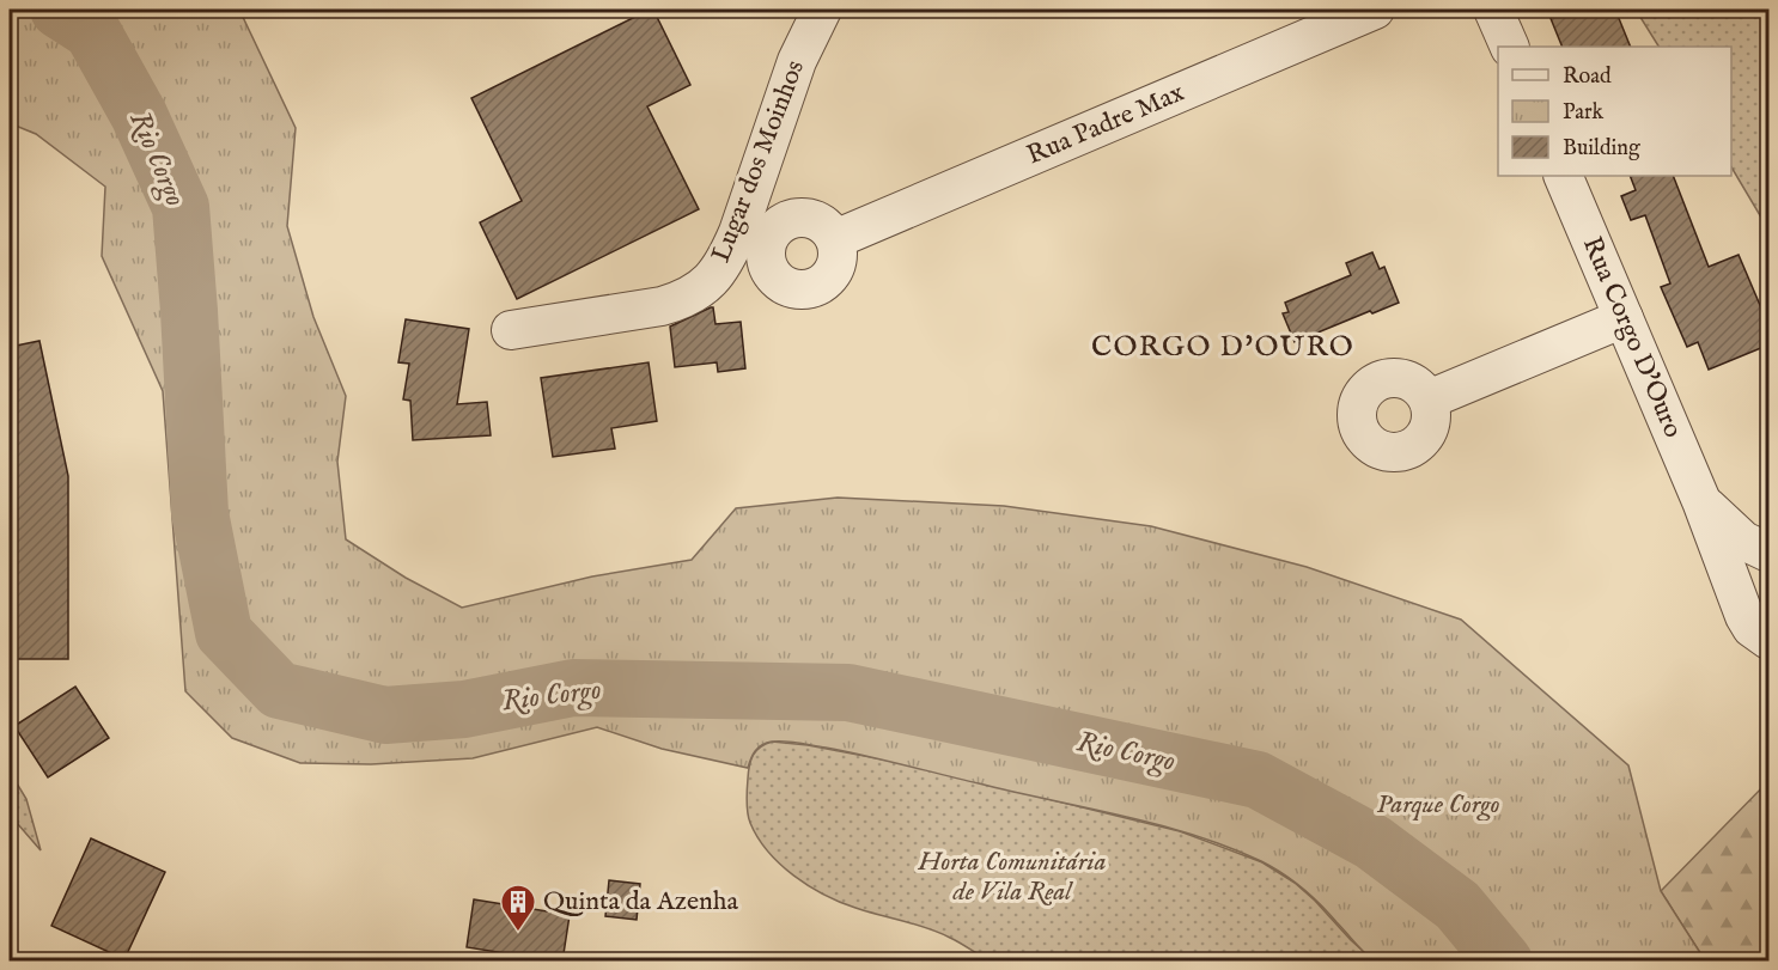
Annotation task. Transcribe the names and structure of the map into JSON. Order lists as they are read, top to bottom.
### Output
{
  "streets": {
    "street": ["Rua Padre Max", "Lugar dos Moinhos", "Rua Corgo D'Ouro"]
  },
  "districts": ["CORGO D'OURO"],
  "water": ["Rio Corgo"],
  "parks": ["Parque Corgo", "Horta Comunitária de Vila Real"],
  "places": {
    "building": ["Quinta da Azenha"]
  },
  "legend": ["Road", "Park", "Building"]
}
